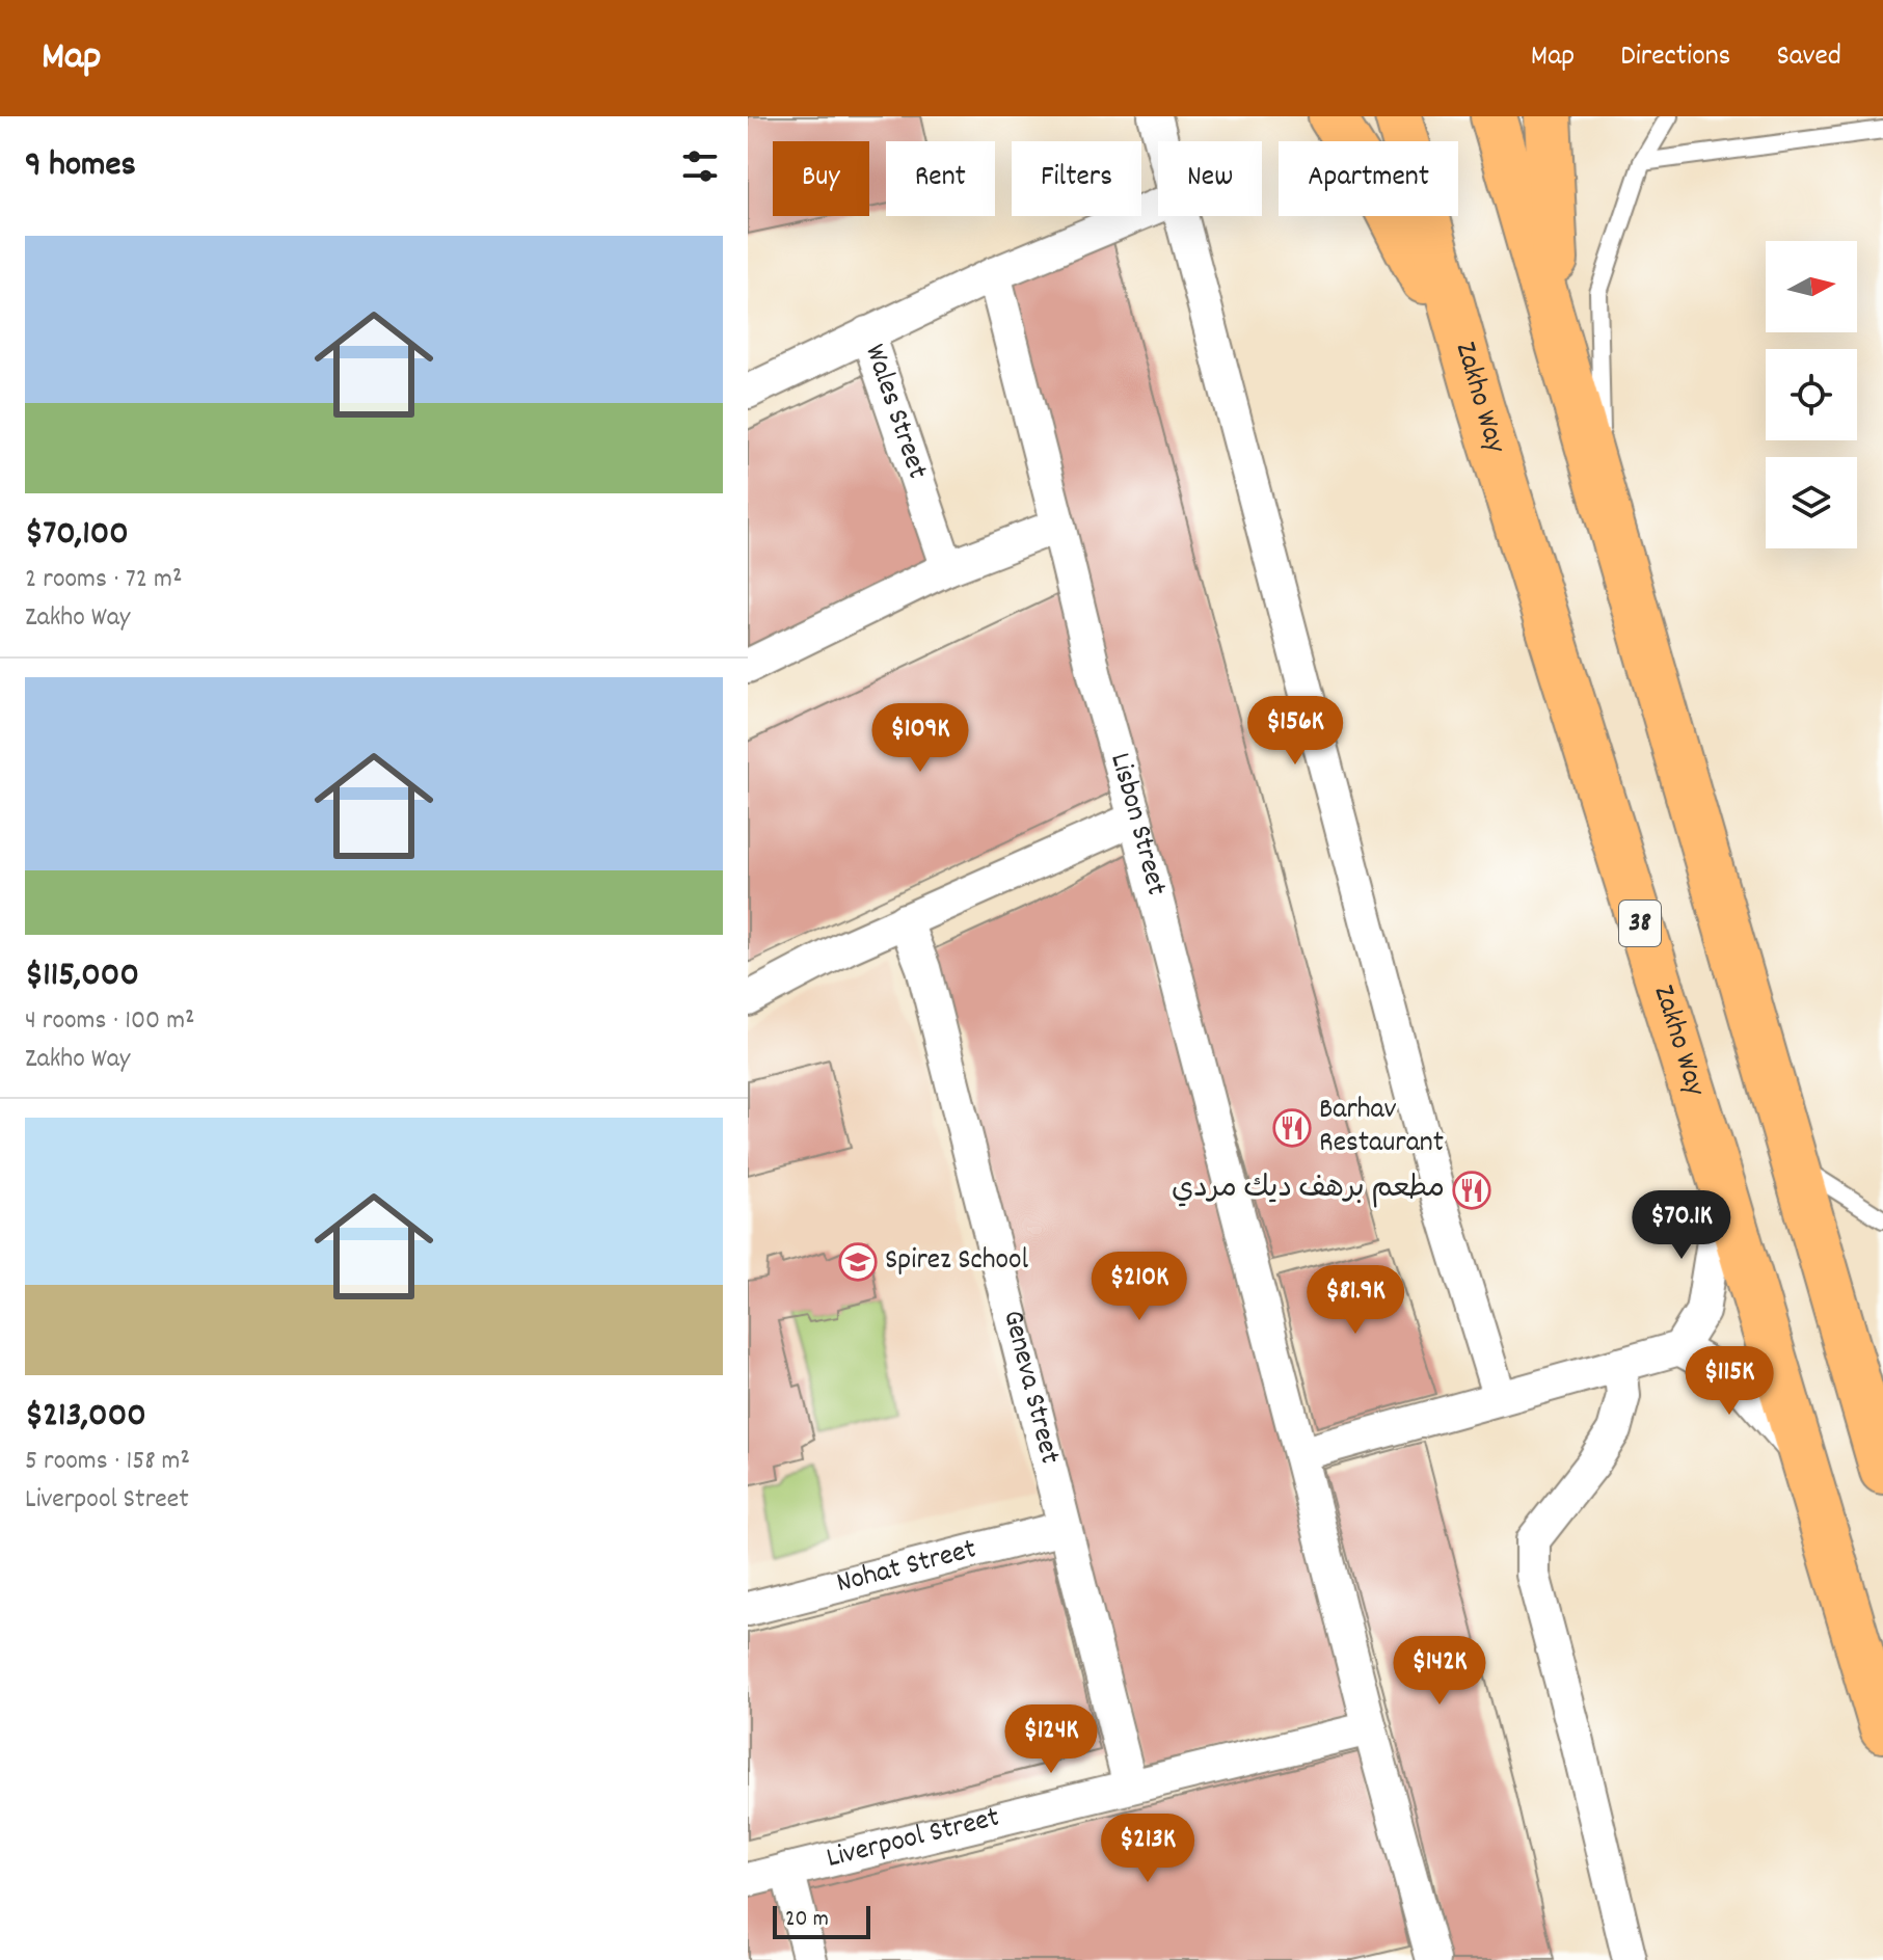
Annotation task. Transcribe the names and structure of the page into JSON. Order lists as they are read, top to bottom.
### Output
{
  "streets": {
    "highway": ["Zakho Way", "38"],
    "street": [
      "Wales Street",
      "Lisbon Street",
      "Geneva Street",
      "Nohat Street",
      "Liverpool Street"
    ]
  },
  "crossings": [
    ["Lisbon Street", "Liverpool Street"],
    ["Geneva Street", "Nohat Street"],
    ["Geneva Street", "Liverpool Street"]
  ],
  "places": {
    "restaurant": ["Barhav Restaurant", "مطعم برهف ديك مردي"],
    "school or university": ["Spirez School"]
  },
  "scale_bar": "20 m",
  "north": "right",
  "page": {
    "header": "Map",
    "nav": ["Map", "Directions", "Saved"],
    "heading": "9 homes",
    "chip": [
      "Buy",
      "Rent",
      "Filters",
      "New",
      "Apartment"
    ],
    "list": [
      {
        "name": "$70,100",
        "note": "2 rooms · 72 m² · Zakho Way"
      },
      {
        "name": "$115,000",
        "note": "4 rooms · 100 m² · Zakho Way"
      },
      {
        "name": "$213,000",
        "note": "5 rooms · 158 m² · Liverpool Street"
      }
    ],
    "price": [
      "$156K",
      "$109K",
      "$70.1K",
      "$210K",
      "$81.9K",
      "$115K",
      "$142K",
      "$124K",
      "$213K"
    ],
    "scale": "20 m"
  }
}
